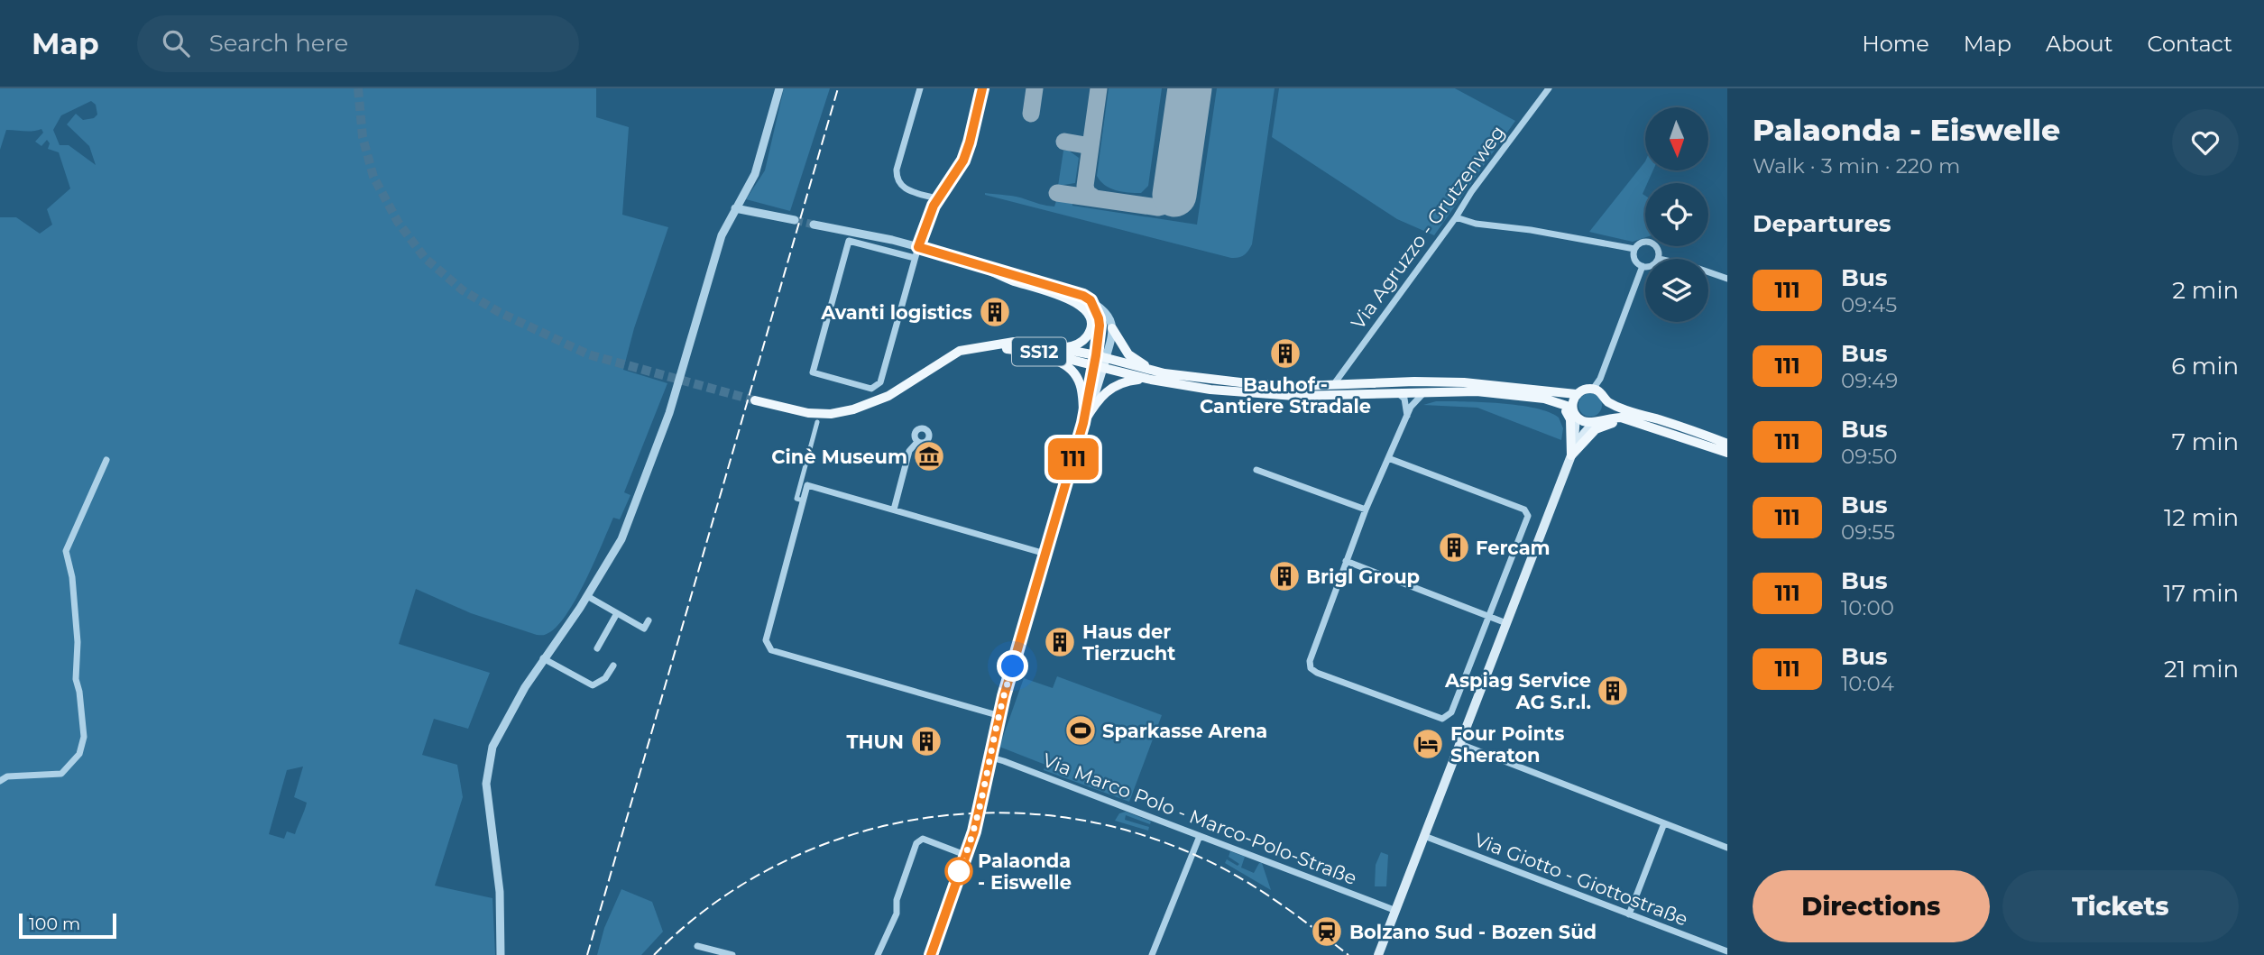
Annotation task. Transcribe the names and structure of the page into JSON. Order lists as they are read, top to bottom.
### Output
{
  "streets": {
    "main road": ["SS12"],
    "street": ["Via Agruzzo - Grutzenweg", "Via Marco Polo - Marco-Polo-Straße", "Via Giotto - Giottostraße"]
  },
  "places": {
    "building": [
      "Avanti logistics",
      "Bauhof - Cantiere Stradale",
      "Fercam",
      "Brigl Group",
      "Haus der Tierzucht",
      "Aspiag Service AG S.r.l.",
      "THUN"
    ],
    "museum": ["Cinè Museum"],
    "sports": ["Sparkasse Arena"],
    "hotel": ["Four Points Sheraton"],
    "other": ["Palaonda - Eiswelle"],
    "station": ["Bolzano Sud - Bozen Süd"]
  },
  "lines": ["bus line 111"],
  "scale_bar": "100 m",
  "north": "bottom",
  "page": {
    "header": "Map",
    "search": "Search here",
    "nav": [
      "Home",
      "Map",
      "About",
      "Contact"
    ],
    "on_map": "111",
    "heading": [
      ["Palaonda - Eiswelle", "Walk · 3 min · 220 m"],
      "Departures"
    ],
    "list": [
      {
        "mark": "111",
        "name": "Bus",
        "note": "09:45",
        "value": "2 min"
      },
      {
        "mark": "111",
        "name": "Bus",
        "note": "09:49",
        "value": "6 min"
      },
      {
        "mark": "111",
        "name": "Bus",
        "note": "09:50",
        "value": "7 min"
      },
      {
        "mark": "111",
        "name": "Bus",
        "note": "09:55",
        "value": "12 min"
      },
      {
        "mark": "111",
        "name": "Bus",
        "note": "10:00",
        "value": "17 min"
      },
      {
        "mark": "111",
        "name": "Bus",
        "note": "10:04",
        "value": "21 min"
      }
    ],
    "buttons": ["Directions", "Tickets"],
    "scale": "100 m"
  }
}
